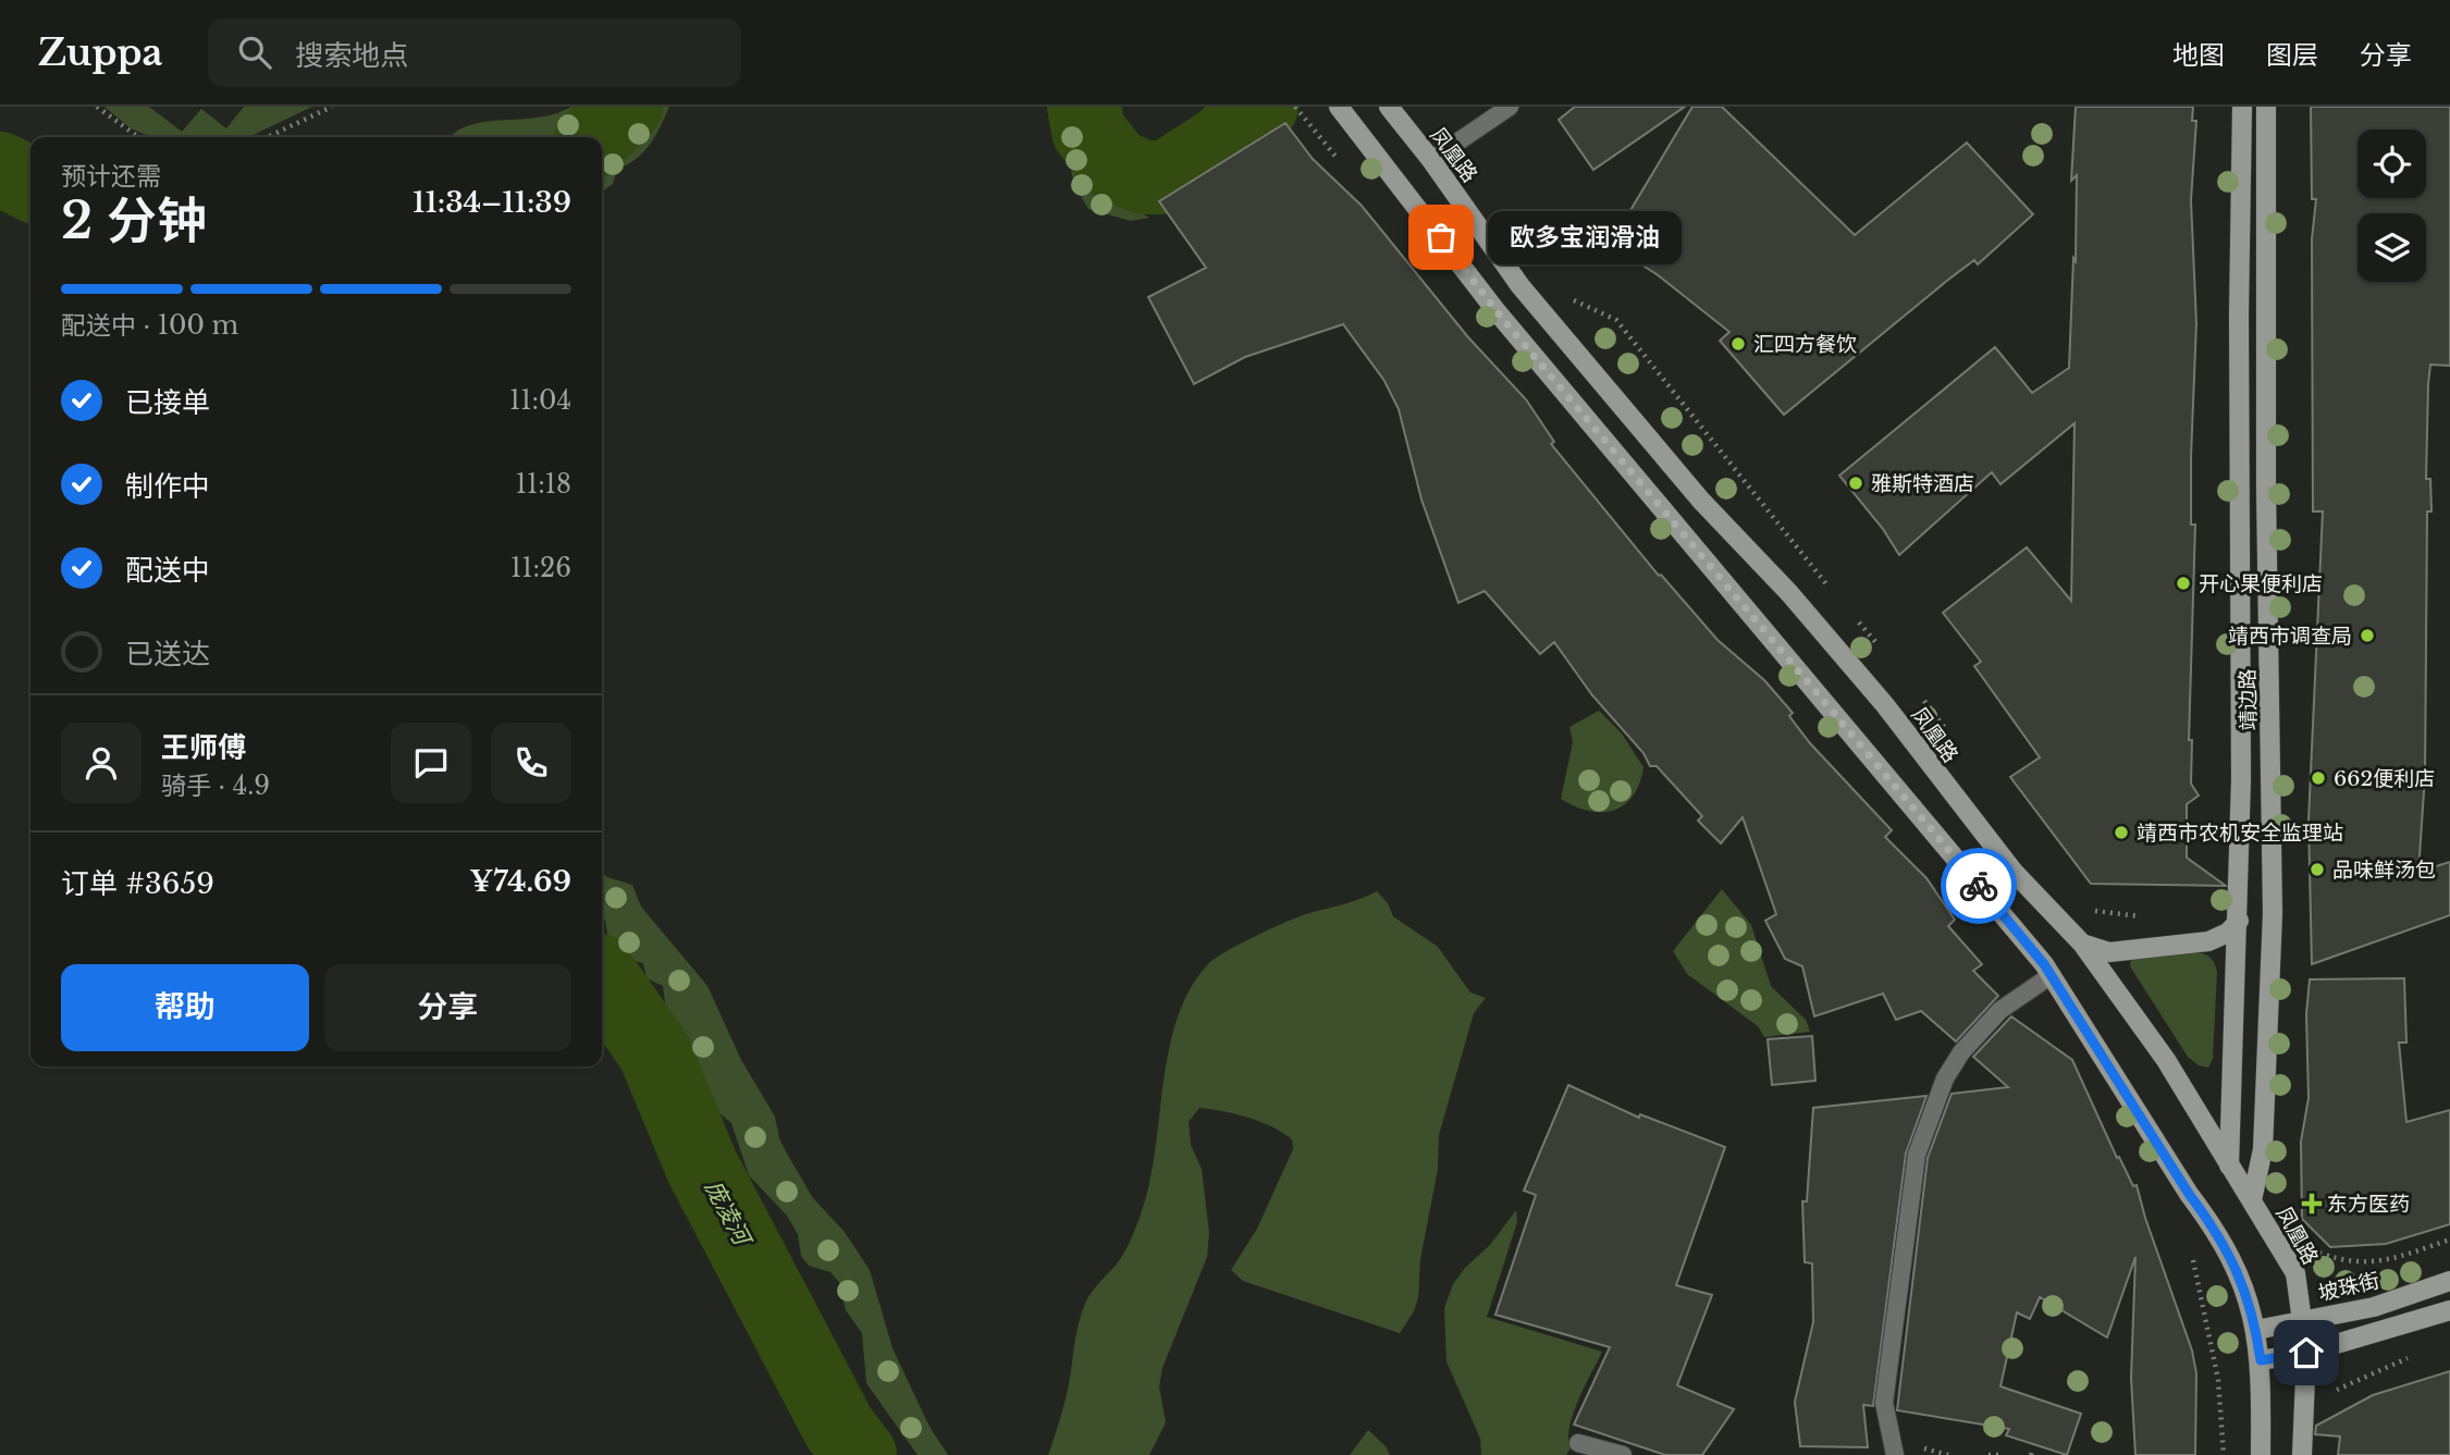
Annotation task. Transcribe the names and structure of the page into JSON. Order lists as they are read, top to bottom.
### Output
{
  "streets": {
    "main road": ["凤凰路", "靖边路", "坡珠街"]
  },
  "crossings": [
    ["凤凰路", "靖边路"],
    ["凤凰路", "坡珠街"]
  ],
  "water": ["庞凌河"],
  "places": {
    "other": [
      "欧多宝润滑油",
      "汇四方餐饮",
      "雅斯特酒店",
      "开心果便利店",
      "靖西市调查局",
      "662便利店",
      "靖西市农机安全监理站",
      "品味鲜汤包"
    ],
    "health": ["东方医药"]
  },
  "page": {
    "header": "Zuppa",
    "search": "搜索地点",
    "nav": ["地图", "图层", "分享"],
    "heading": ["2 分钟", "预计还需", "11:34–11:39"],
    "panel": [
      "王师傅",
      "骑手 · 4.9",
      "订单 #3659",
      "¥74.69"
    ],
    "bubble": "欧多宝润滑油",
    "bar": "配送中 · 100 m",
    "list": [
      ["已接单", "11:04"],
      ["制作中", "11:18"],
      ["配送中", "11:26"],
      "已送达"
    ],
    "buttons": ["帮助", "分享"]
  }
}
